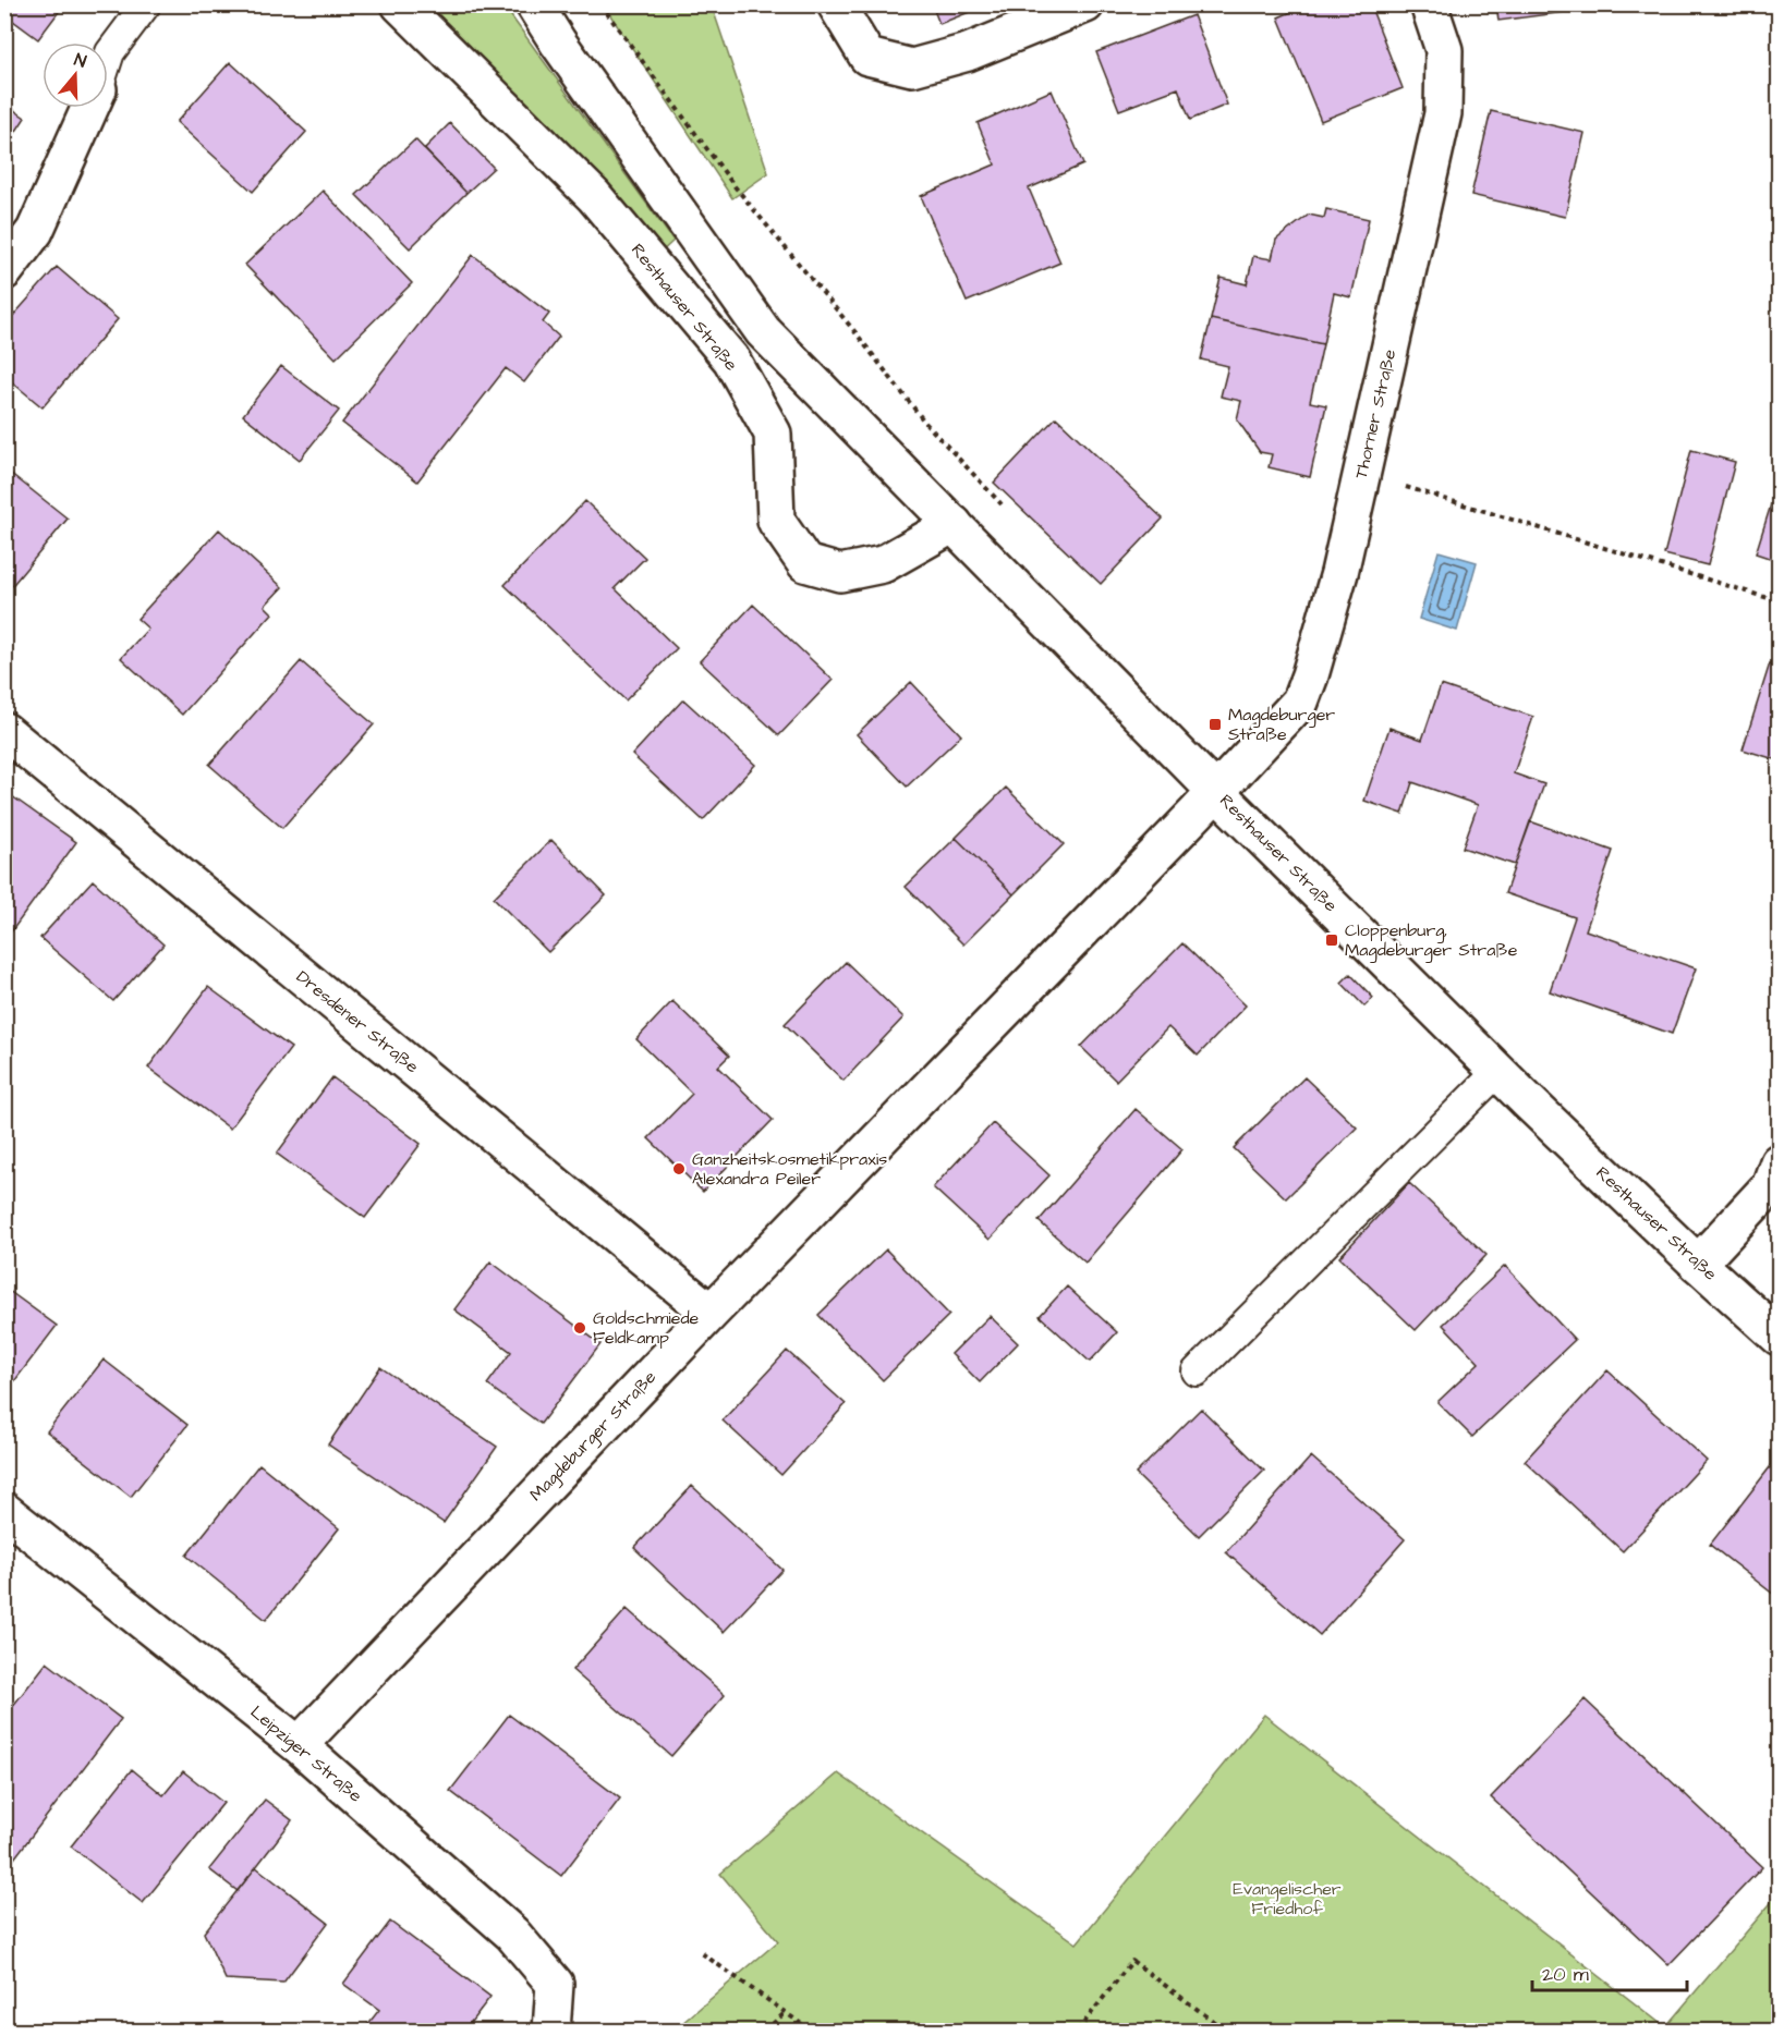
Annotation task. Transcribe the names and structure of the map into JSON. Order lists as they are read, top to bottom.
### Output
{
  "streets": {
    "street": [
      "Resthauser Straße",
      "Thorner Straße",
      "Dresdener Straße",
      "Magdeburger Straße",
      "Leipziger Straße"
    ]
  },
  "crossings": [
    ["Resthauser Straße", "Thorner Straße"],
    ["Resthauser Straße", "Magdeburger Straße"],
    ["Thorner Straße", "Magdeburger Straße"],
    ["Dresdener Straße", "Magdeburger Straße"],
    ["Magdeburger Straße", "Leipziger Straße"]
  ],
  "parks": ["Evangelischer Friedhof"],
  "places": {
    "transit": ["Magdeburger Straße", "Cloppenburg, Magdeburger Straße"],
    "other": ["Ganzheitskosmetikpraxis Alexandra Peiler", "Goldschmiede Feldkamp"]
  },
  "scale_bar": "20 m",
  "north": "top"
}
